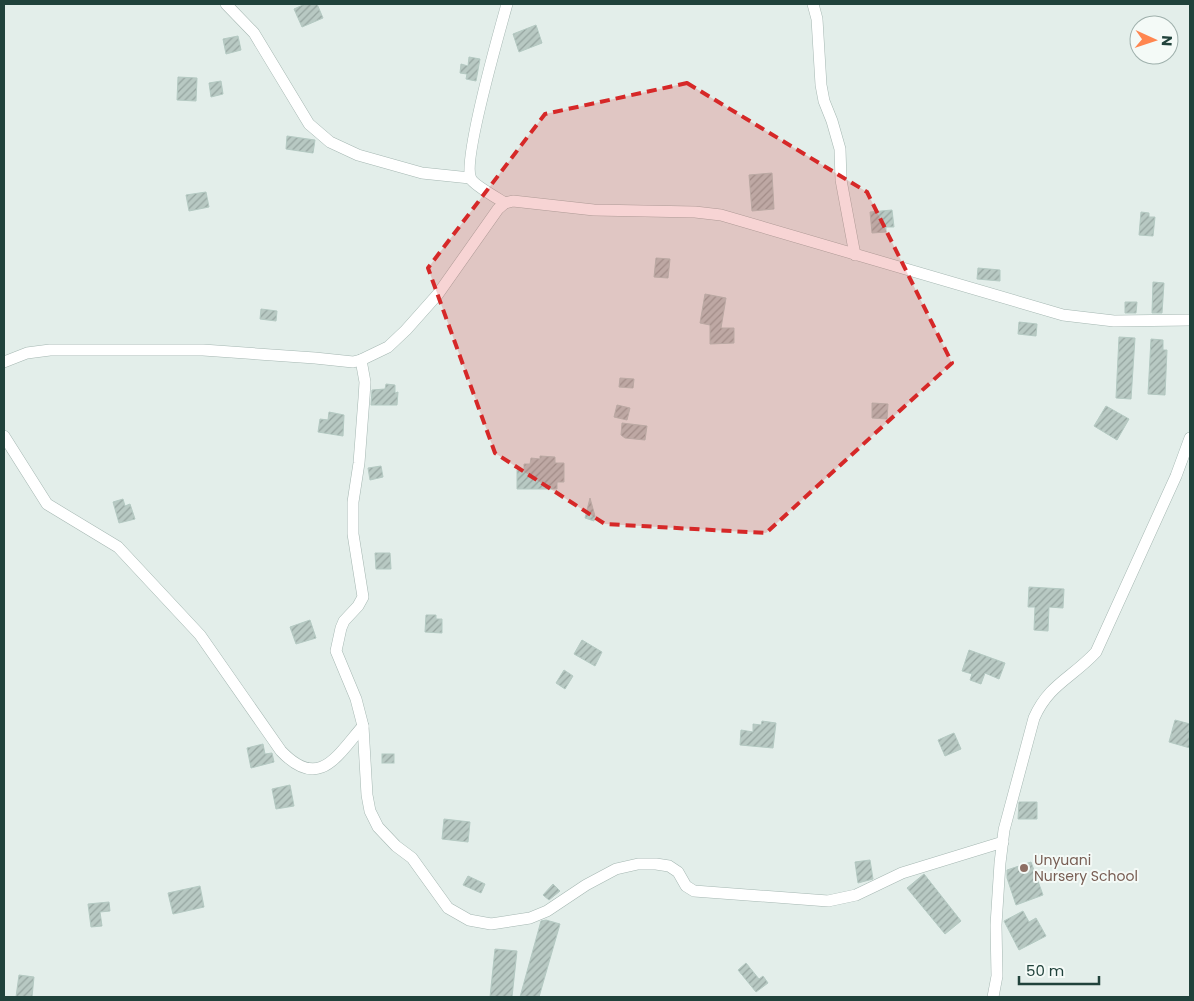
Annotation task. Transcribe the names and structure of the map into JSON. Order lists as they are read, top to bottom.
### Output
{
  "places": ["Unyuani Nursery School"],
  "scale_bar": "50 m",
  "north": "right"
}
